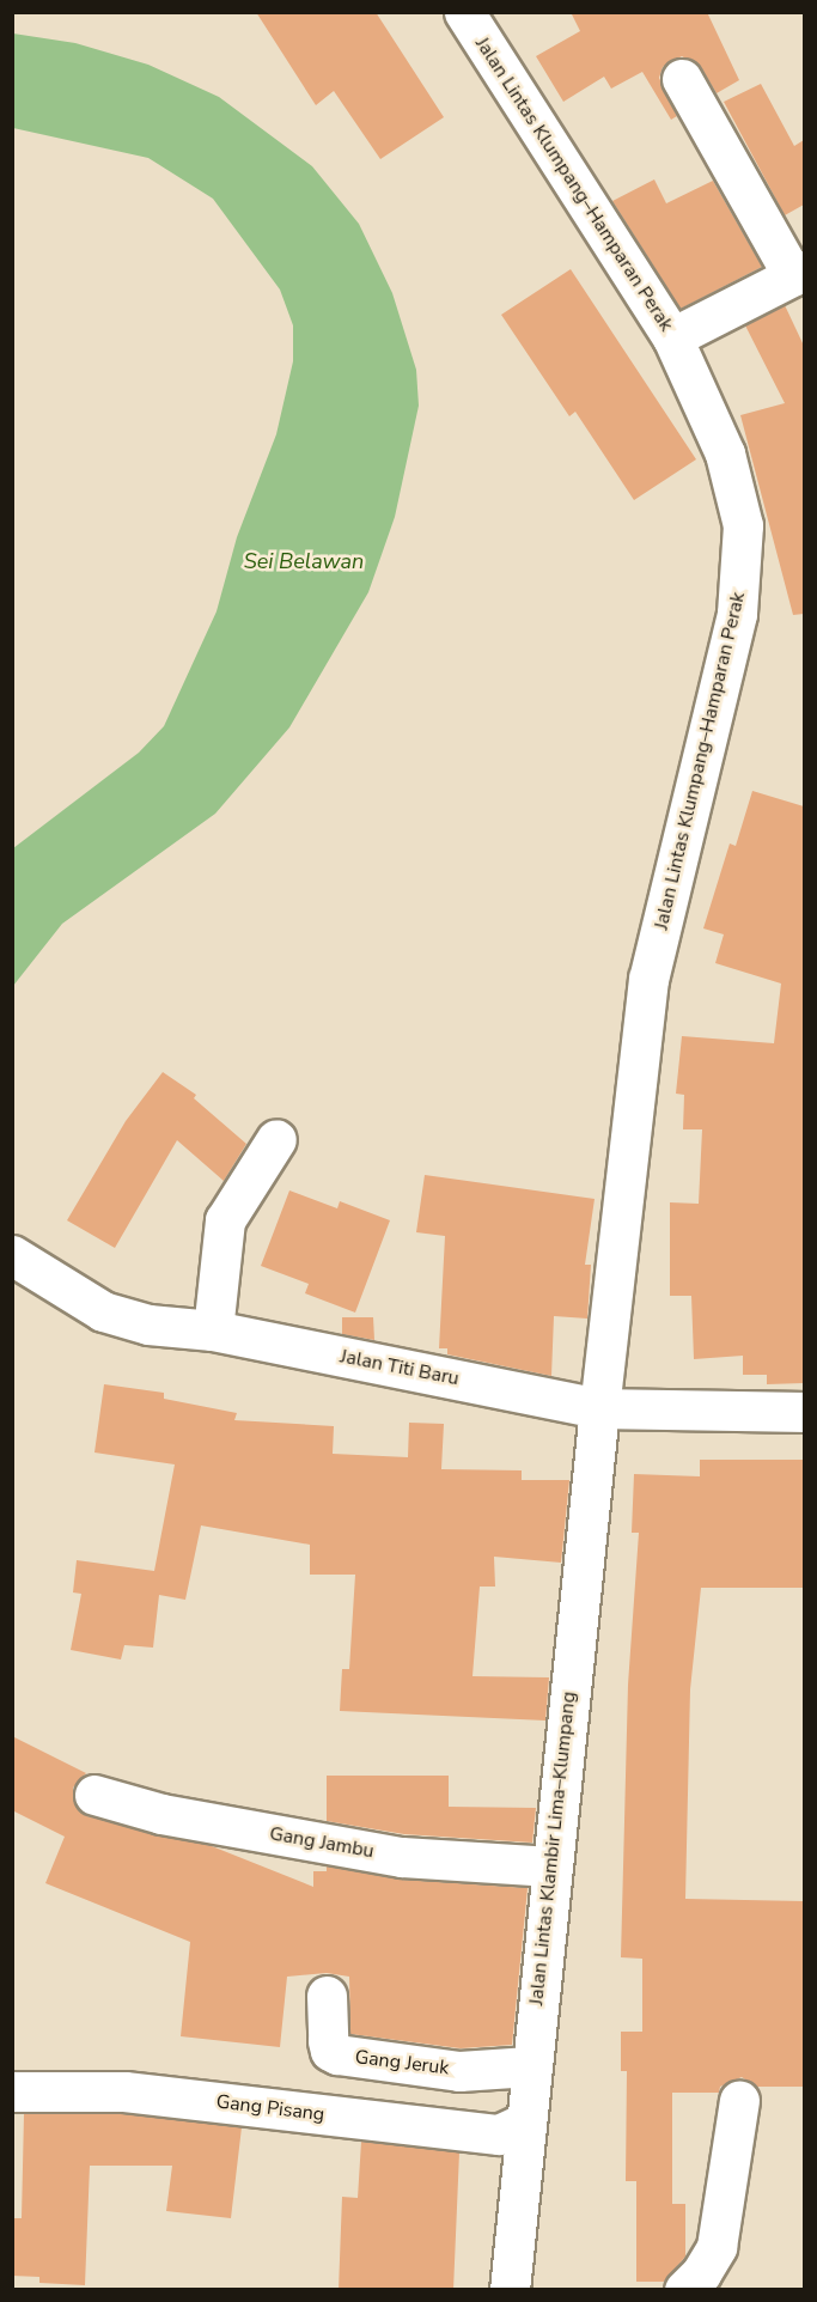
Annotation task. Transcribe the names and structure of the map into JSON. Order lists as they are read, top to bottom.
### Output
{
  "streets": {
    "street": [
      "Jalan Lintas Klumpang–Hamparan Perak",
      "Jalan Titi Baru",
      "Gang Jambu",
      "Jalan Lintas Klambir Lima–Klumpang",
      "Gang Jeruk",
      "Gang Pisang"
    ]
  },
  "crossings": [
    ["Jalan Lintas Klumpang–Hamparan Perak", "Jalan Titi Baru"],
    ["Jalan Lintas Klumpang–Hamparan Perak", "Jalan Lintas Klambir Lima–Klumpang"],
    ["Jalan Titi Baru", "Jalan Lintas Klambir Lima–Klumpang"],
    ["Gang Jambu", "Jalan Lintas Klambir Lima–Klumpang"],
    ["Jalan Lintas Klambir Lima–Klumpang", "Gang Jeruk"],
    ["Jalan Lintas Klambir Lima–Klumpang", "Gang Pisang"]
  ],
  "water": ["Sei Belawan"]
}
